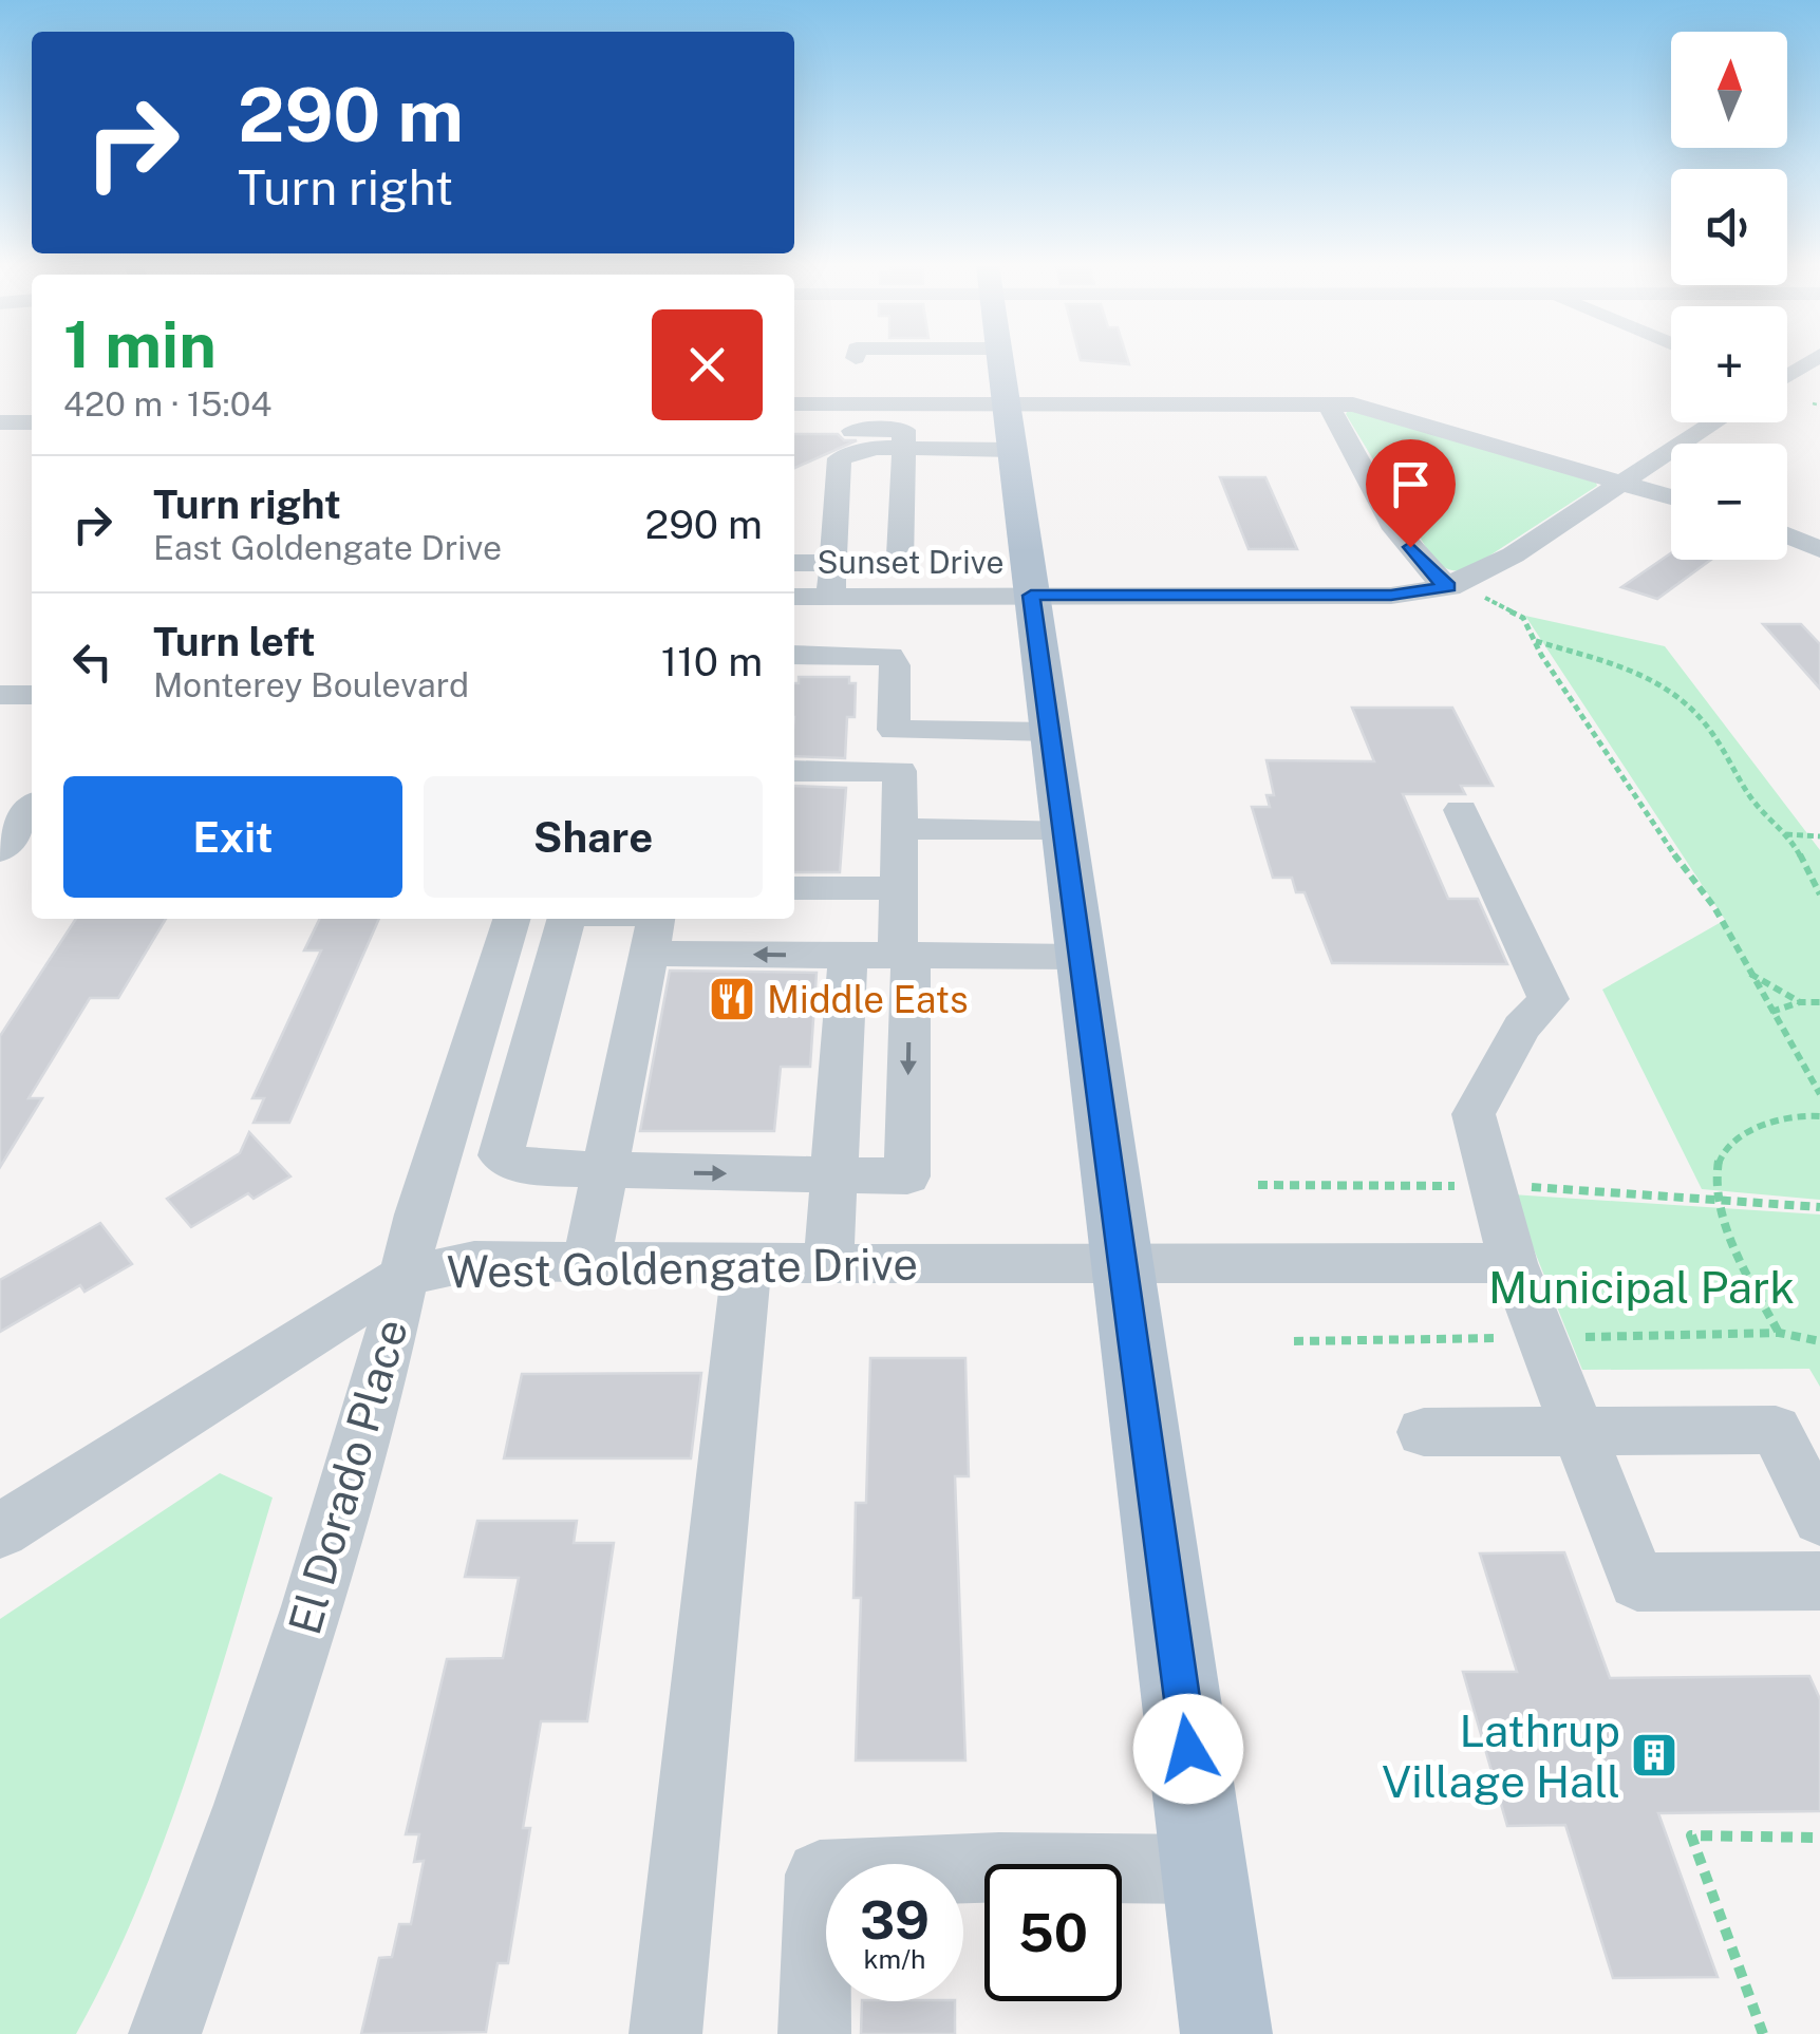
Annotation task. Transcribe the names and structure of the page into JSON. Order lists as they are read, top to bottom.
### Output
{
  "streets": {
    "street": ["Sunset Drive", "West Goldengate Drive", "El Dorado Place"]
  },
  "crossings": [
    ["West Goldengate Drive", "El Dorado Place"]
  ],
  "parks": ["Municipal Park"],
  "places": {
    "restaurant": ["Middle Eats"],
    "building": ["Lathrup Village Hall"]
  },
  "north": "top",
  "page": {
    "map_buttons": ["+", "−"],
    "turn": ["290 m", "Turn right"],
    "heading": ["1 min", "420 m · 15:04"],
    "list": [
      {
        "name": "Turn right",
        "note": "East Goldengate Drive",
        "value": "290 m"
      },
      {
        "name": "Turn left",
        "note": "Monterey Boulevard",
        "value": "110 m"
      }
    ],
    "buttons": ["Exit", "Share"],
    "speed": "39 km/h",
    "limit": "50"
  }
}
